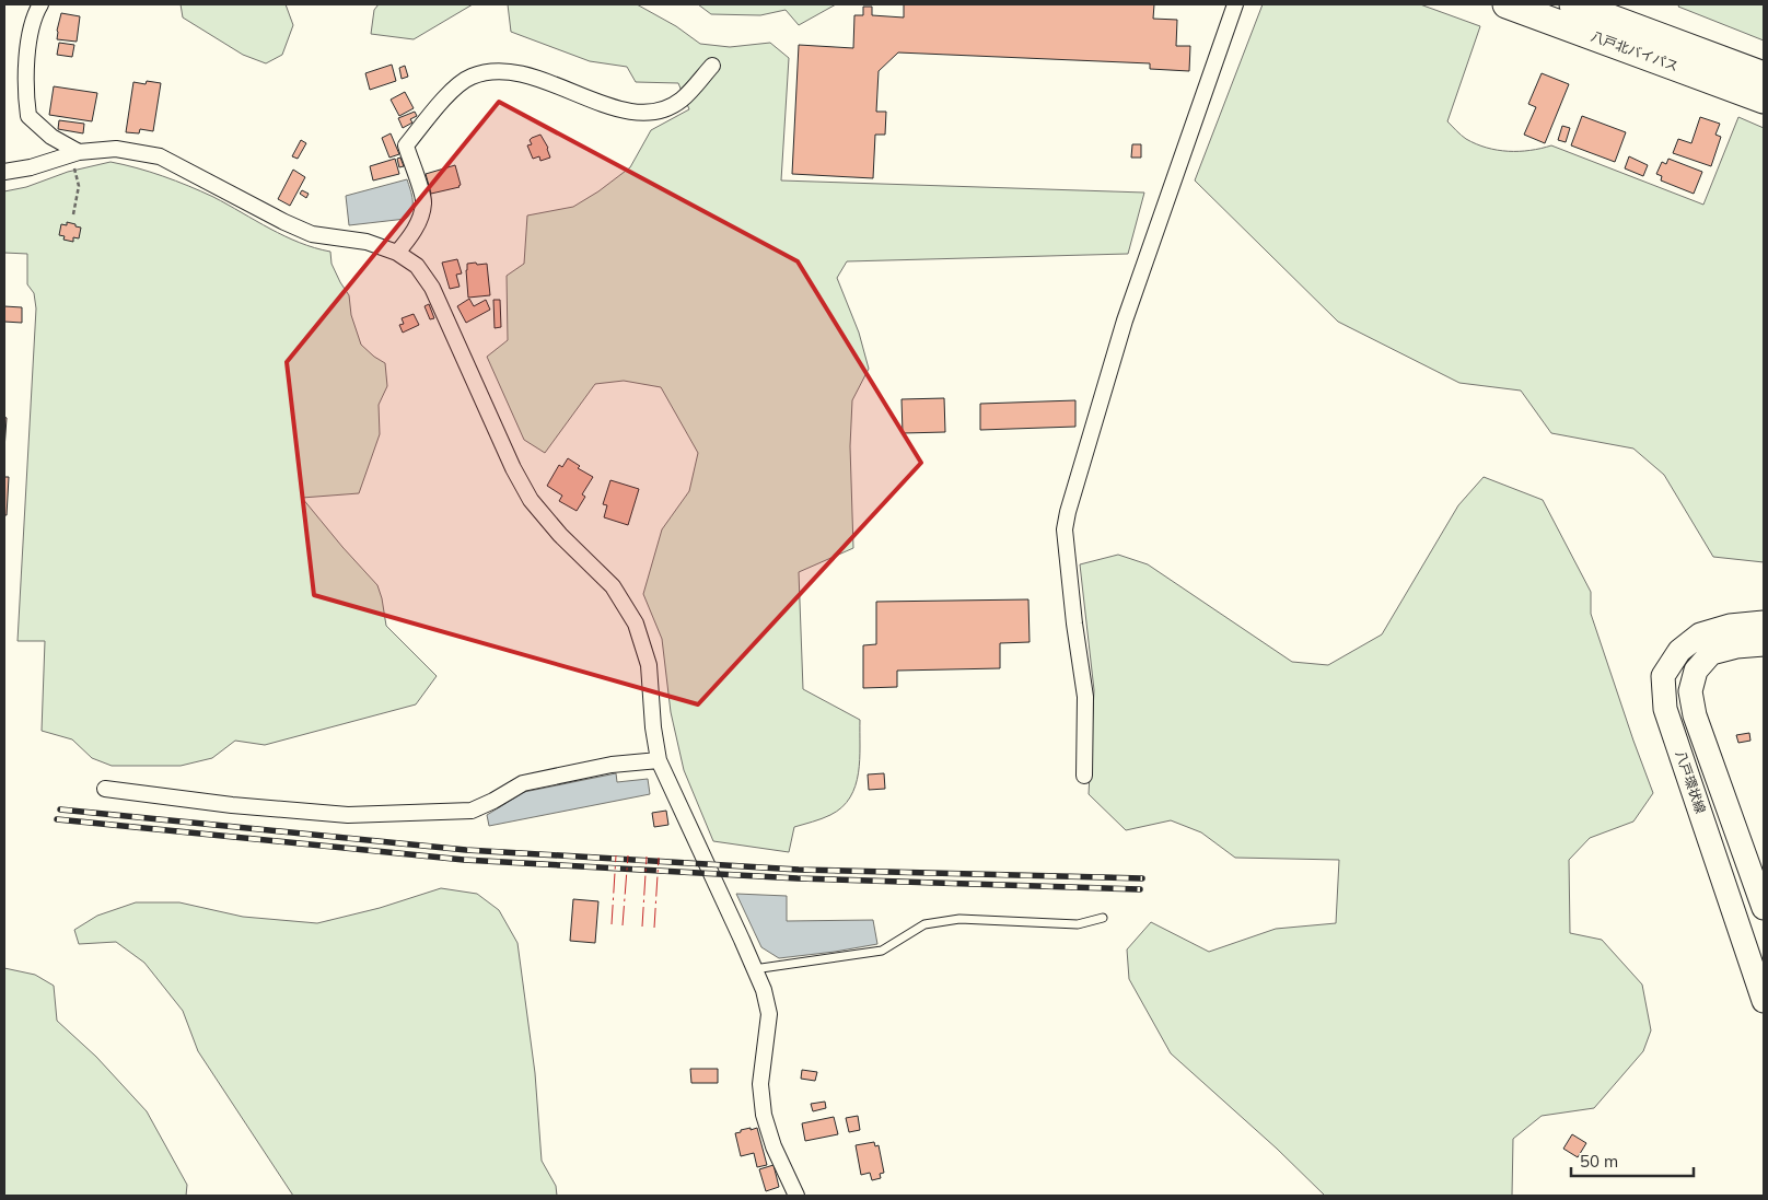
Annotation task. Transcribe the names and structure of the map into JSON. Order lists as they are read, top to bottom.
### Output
{
  "streets": {
    "highway": ["八戸北バイパス"],
    "main road": ["八戸環状線"]
  },
  "scale_bar": "50 m"
}
